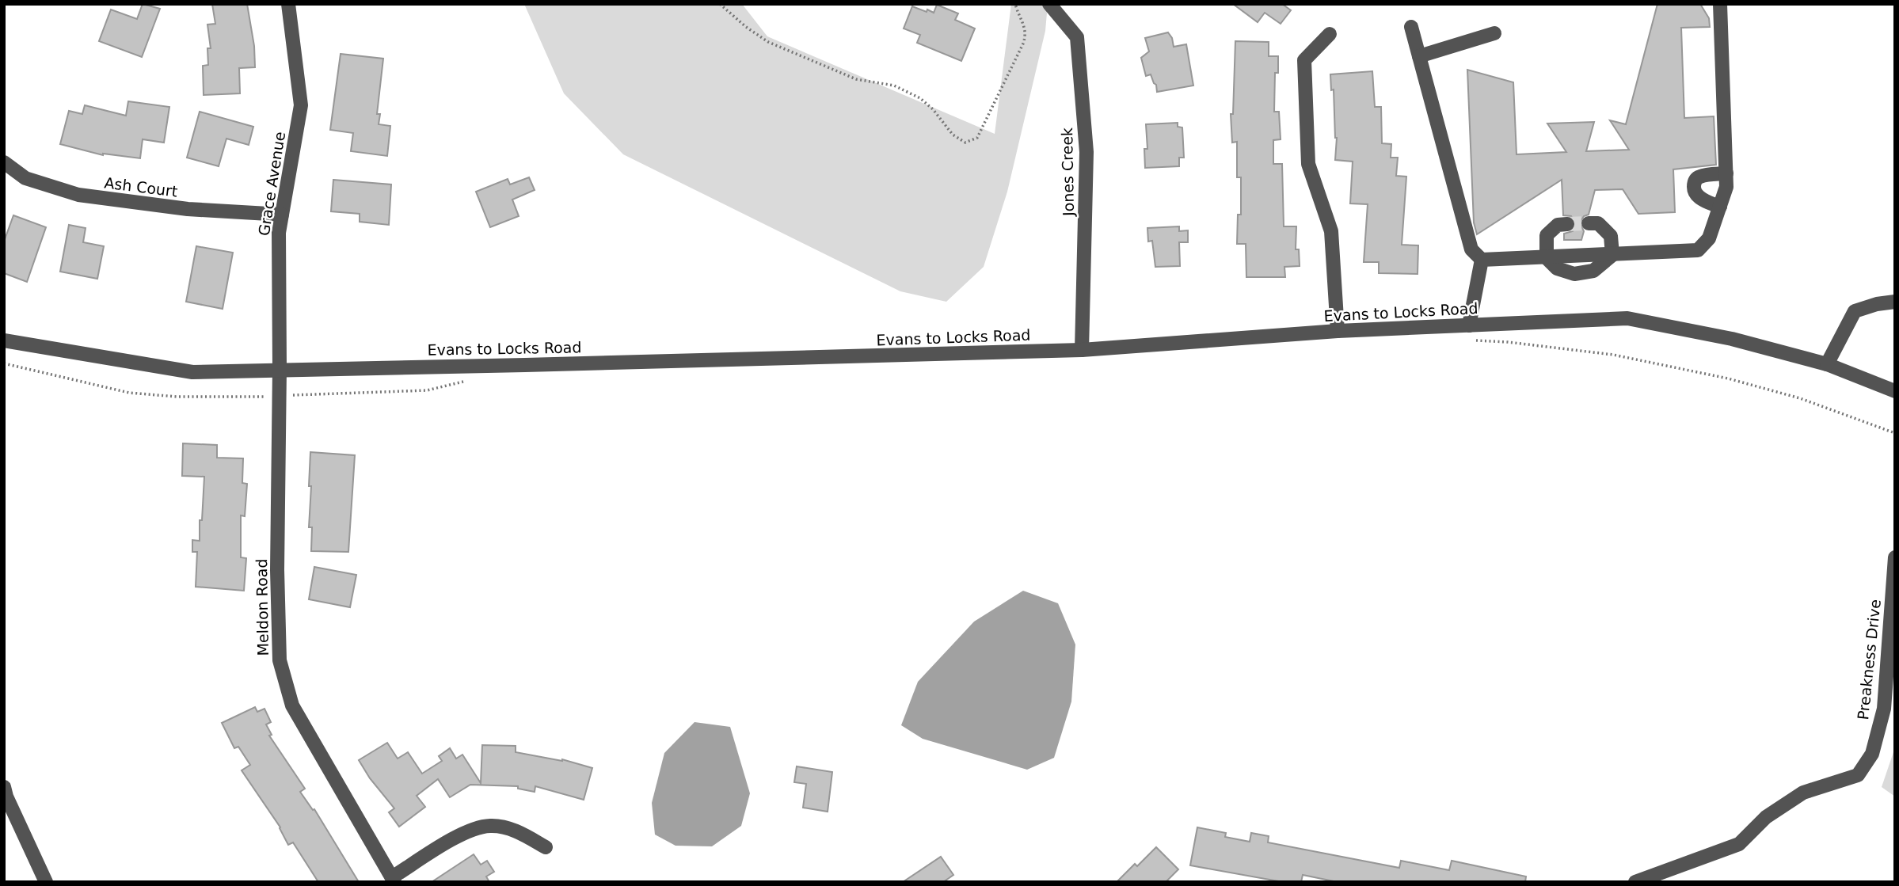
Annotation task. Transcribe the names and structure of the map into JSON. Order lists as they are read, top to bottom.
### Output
{
  "streets": {
    "street": [
      "Jones Creek",
      "Grace Avenue",
      "Ash Court",
      "Evans to Locks Road",
      "Meldon Road",
      "Preakness Drive"
    ]
  },
  "crossings": [
    ["Jones Creek", "Evans to Locks Road"],
    ["Grace Avenue", "Ash Court"],
    ["Grace Avenue", "Evans to Locks Road"],
    ["Grace Avenue", "Meldon Road"],
    ["Evans to Locks Road", "Meldon Road"]
  ]
}
